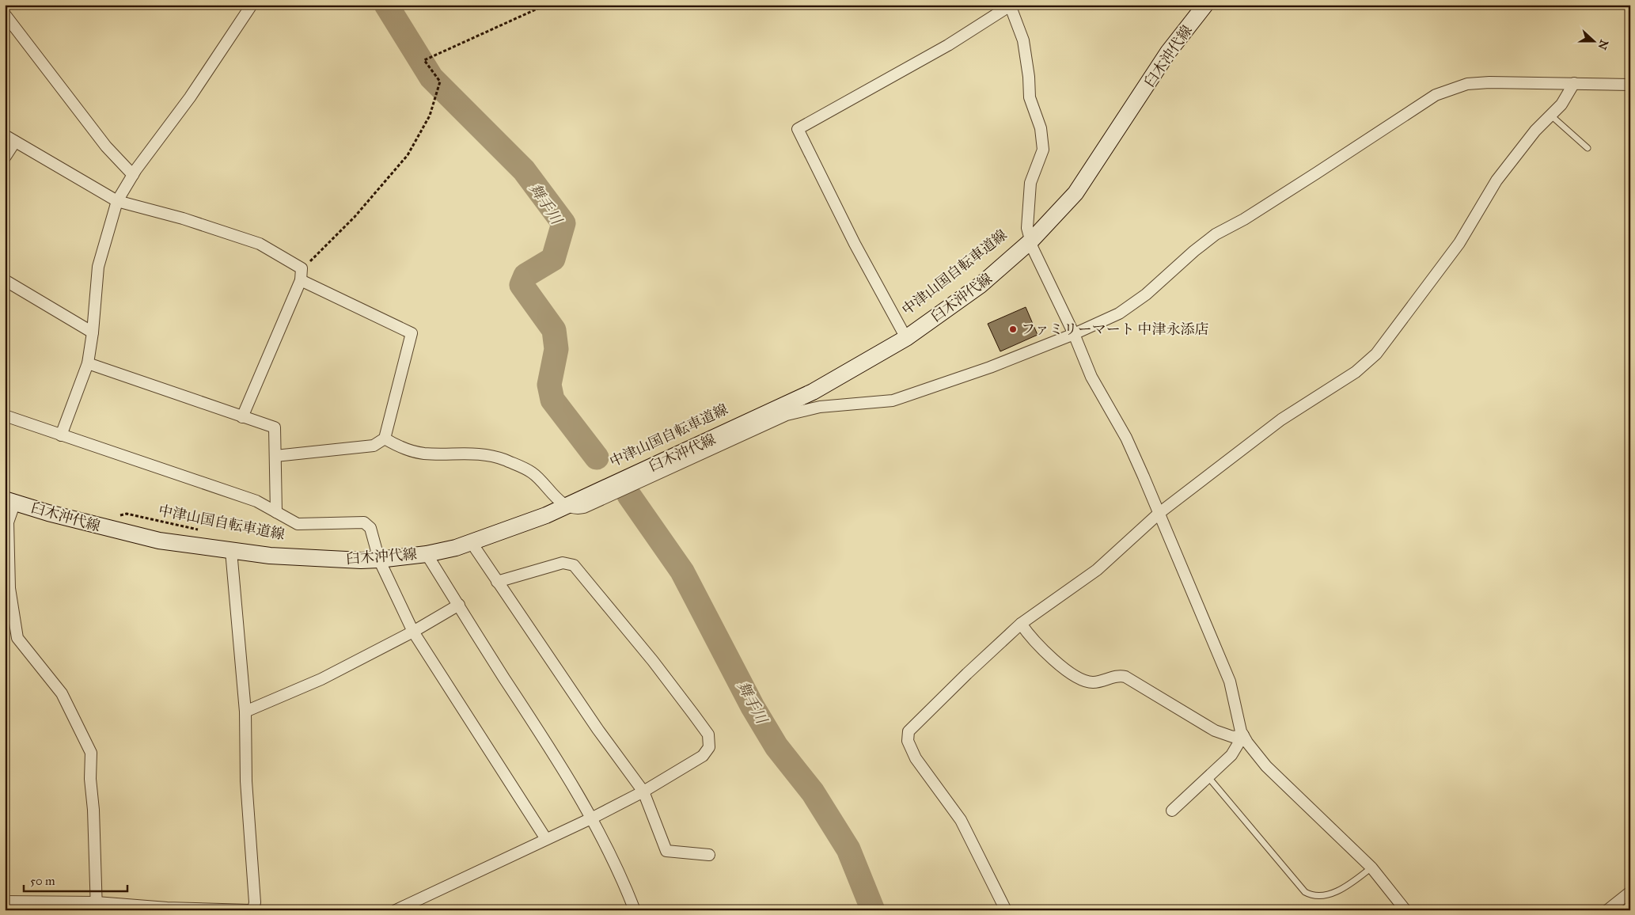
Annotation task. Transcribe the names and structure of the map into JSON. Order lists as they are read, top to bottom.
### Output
{
  "streets": {
    "main road": ["臼木沖代線"],
    "path": ["中津山国自転車道線"]
  },
  "water": ["舞手川"],
  "places": ["ファミリーマート 中津永添店"],
  "scale_bar": "50 m",
  "north": "right"
}
